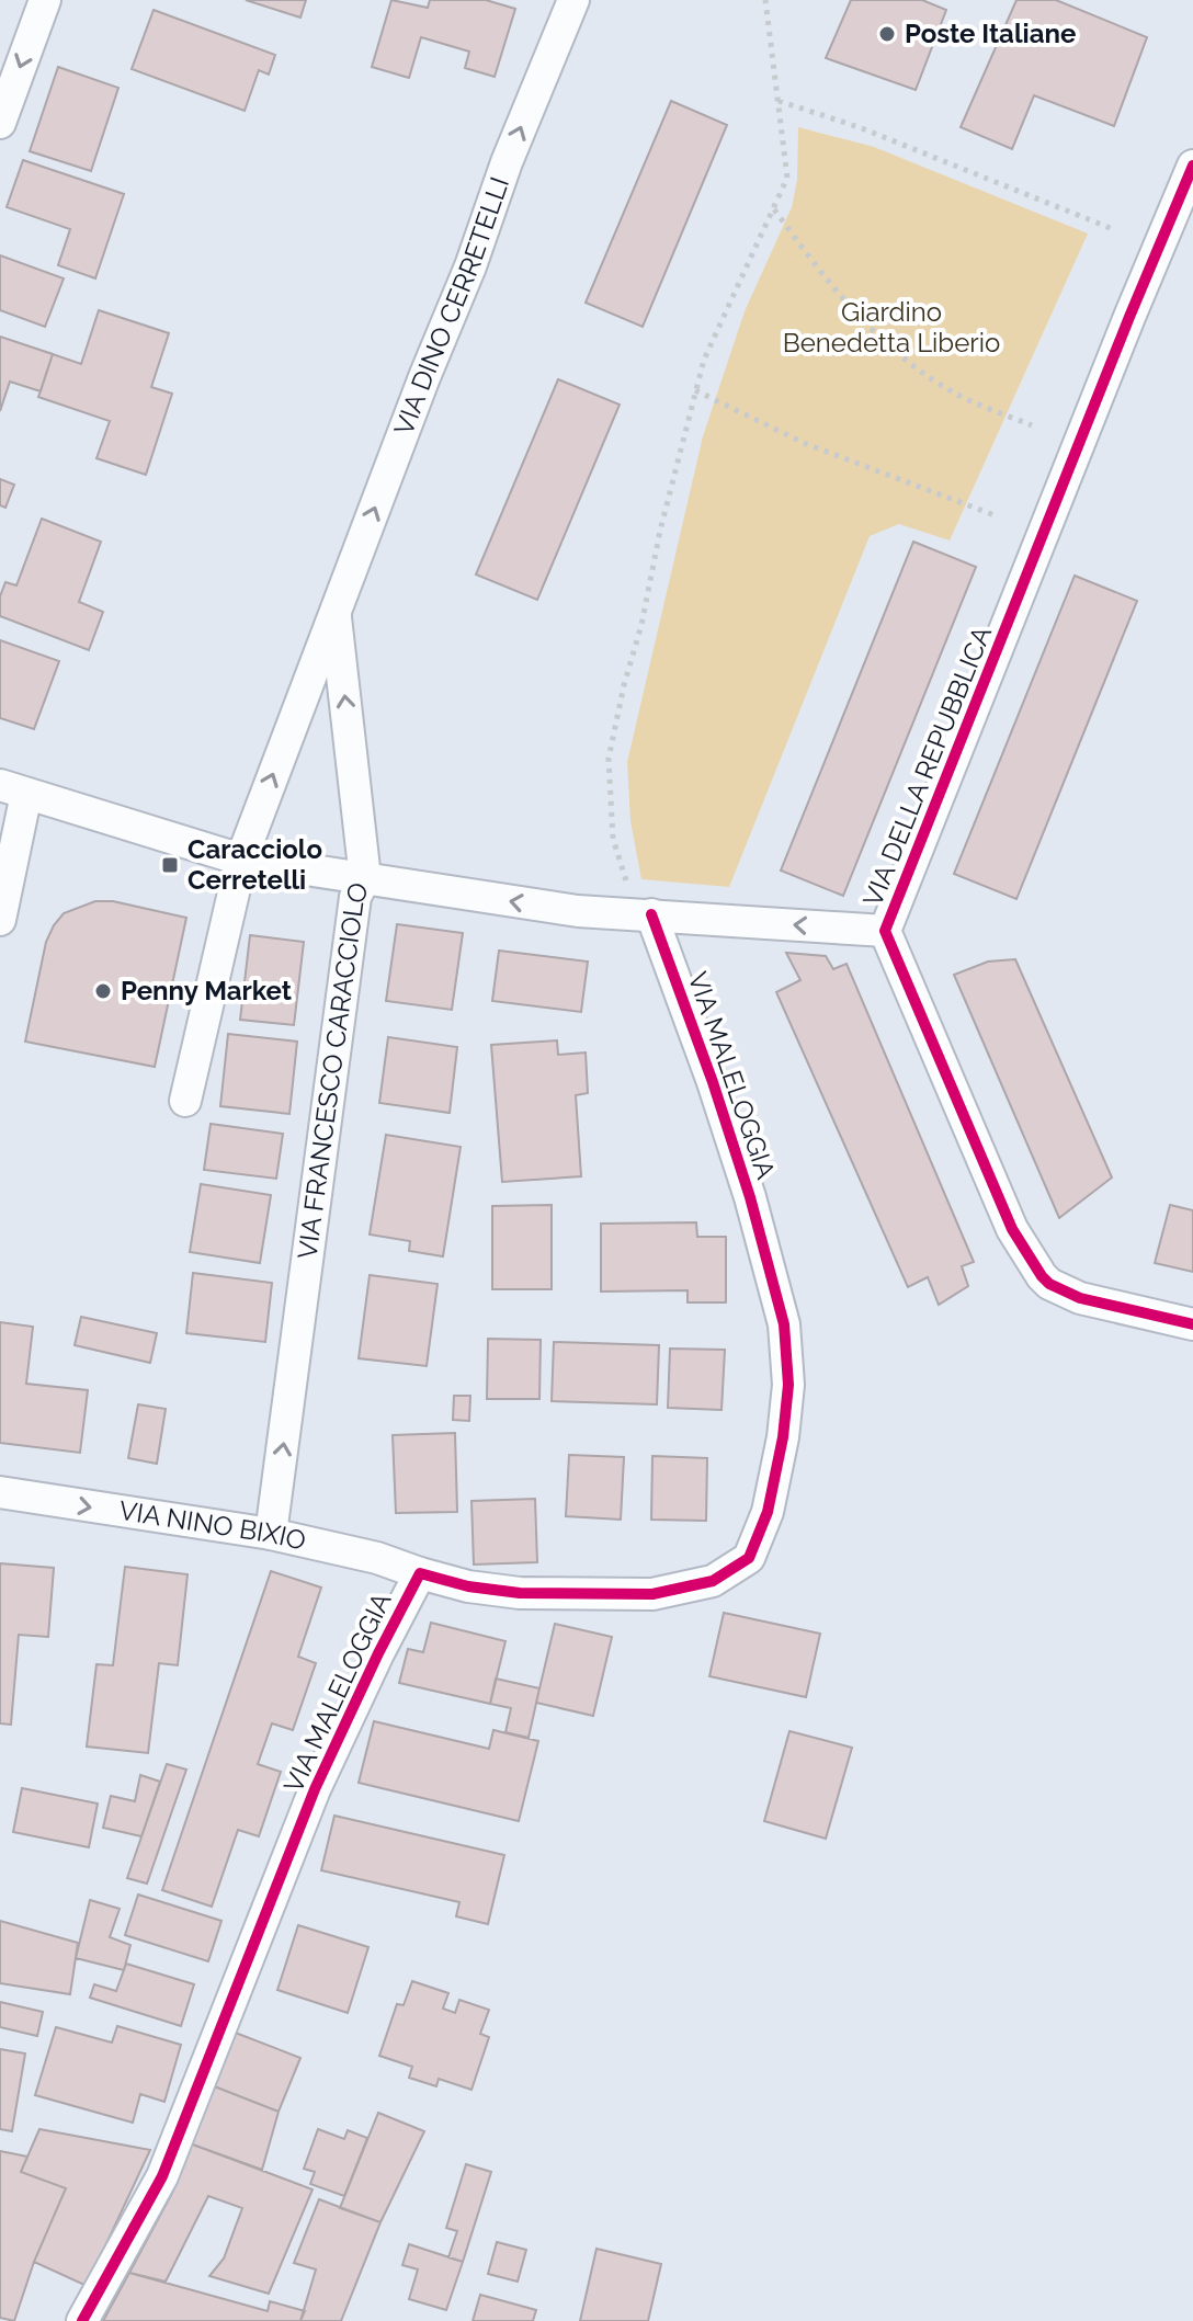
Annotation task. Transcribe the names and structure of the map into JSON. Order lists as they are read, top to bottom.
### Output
{
  "streets": {
    "street": [
      "VIA DINO CERRETELLI",
      "VIA DELLA REPUBBLICA",
      "VIA FRANCESCO CARACCIOLO",
      "VIA MALELOGGIA",
      "VIA NINO BIXIO"
    ]
  },
  "crossings": [
    ["VIA DINO CERRETELLI", "VIA DELLA REPUBBLICA"],
    ["VIA DINO CERRETELLI", "VIA FRANCESCO CARACCIOLO"],
    ["VIA DELLA REPUBBLICA", "VIA FRANCESCO CARACCIOLO"],
    ["VIA DELLA REPUBBLICA", "VIA MALELOGGIA"],
    ["VIA FRANCESCO CARACCIOLO", "VIA NINO BIXIO"],
    ["VIA MALELOGGIA", "VIA NINO BIXIO"]
  ],
  "one_way": ["VIA DINO CERRETELLI", "VIA FRANCESCO CARACCIOLO", "VIA NINO BIXIO"],
  "parks": ["Giardino Benedetta Liberio"],
  "places": {
    "other": ["Poste Italiane", "Penny Market"],
    "transit": ["Caracciolo Cerretelli"]
  }
}
